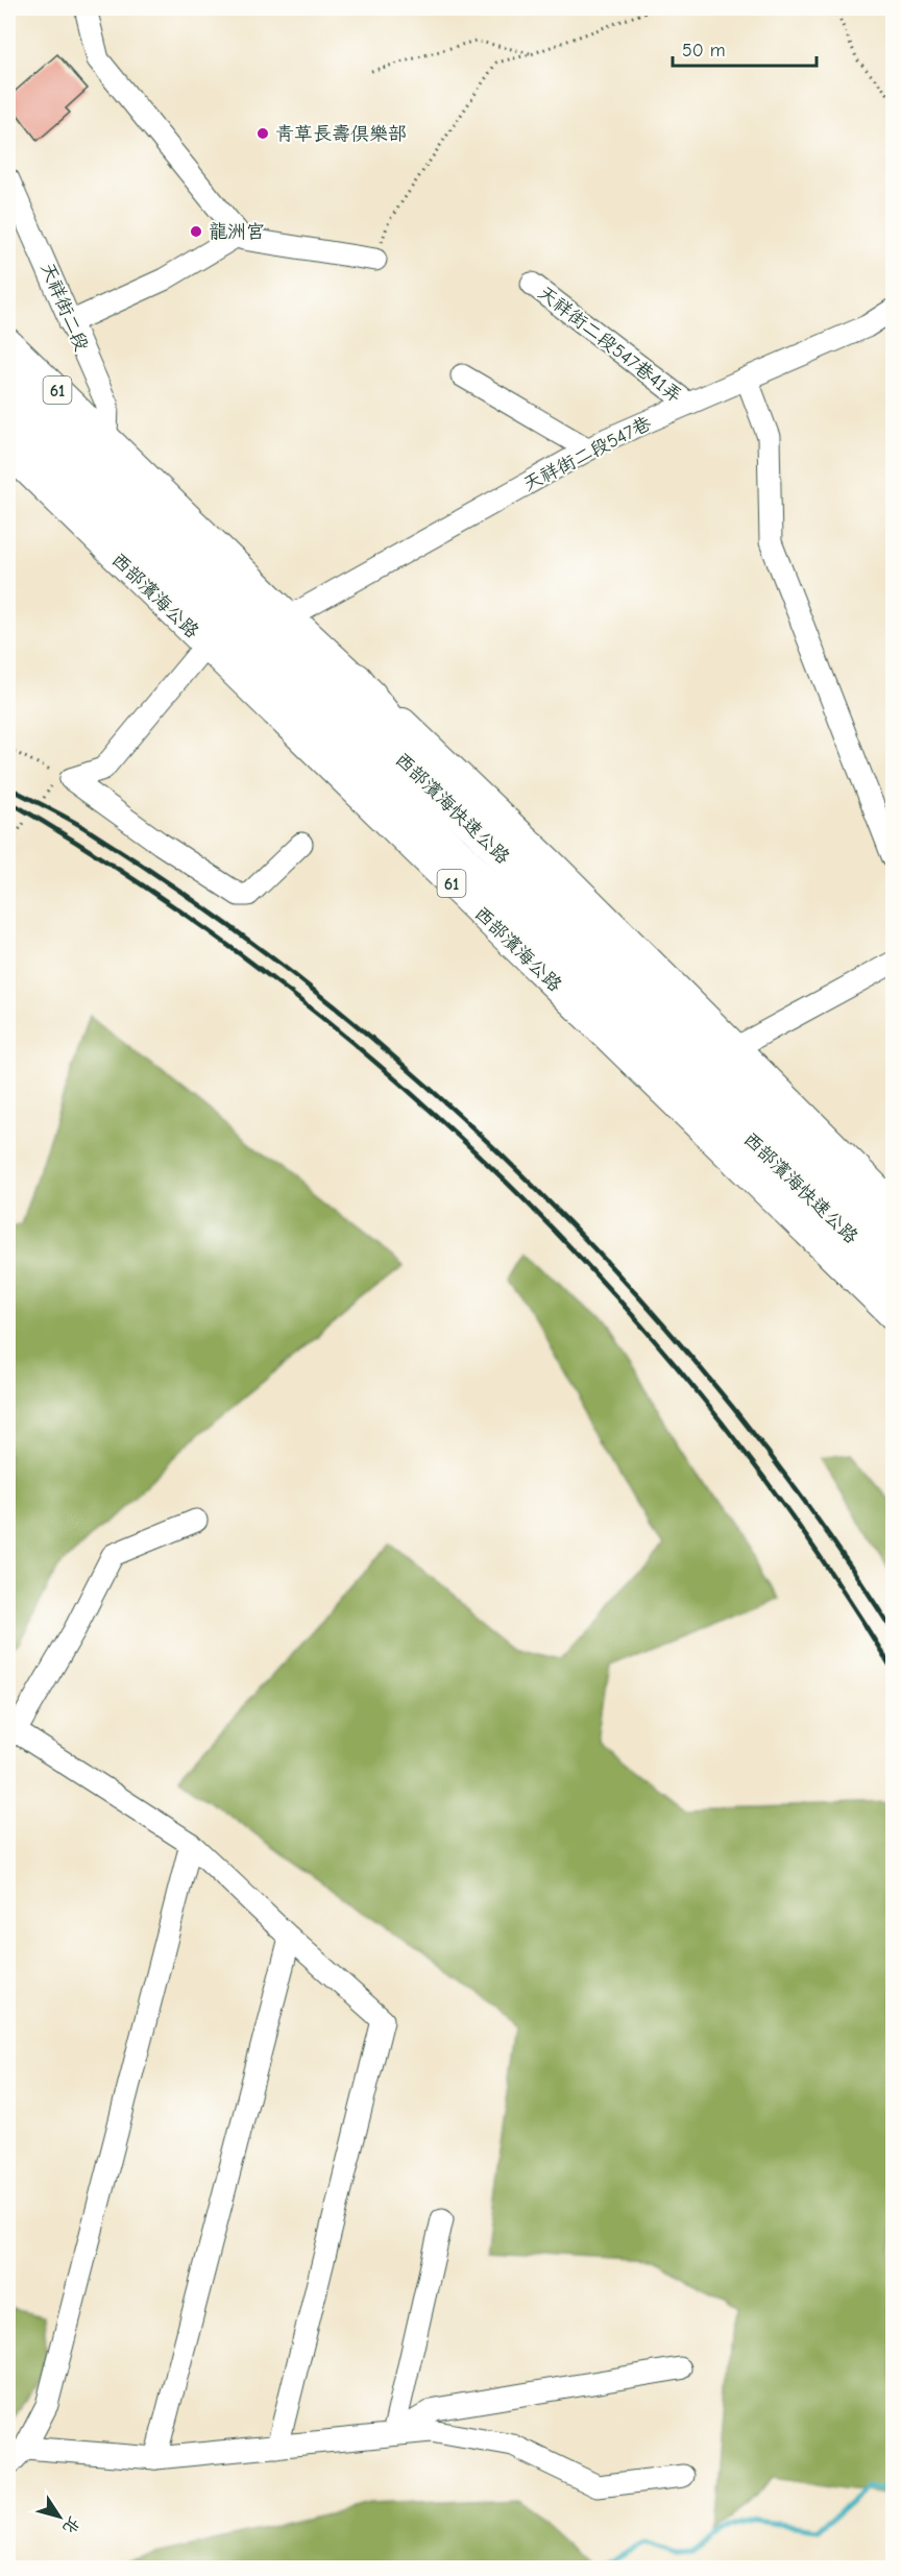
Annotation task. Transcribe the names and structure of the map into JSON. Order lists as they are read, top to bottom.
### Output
{
  "streets": {
    "highway": ["61", "西部濱海快速公路"],
    "main road": ["西部濱海公路"],
    "street": ["天祥街二段", "天祥街二段547巷41弄", "天祥街二段547巷"]
  },
  "crossings": [
    ["天祥街二段", "61"],
    ["天祥街二段547巷41弄", "天祥街二段547巷"],
    ["61", "天祥街二段547巷"]
  ],
  "places": ["青草長壽俱樂部", "龍洲宮"],
  "scale_bar": "50 m",
  "north": "bottom right"
}
